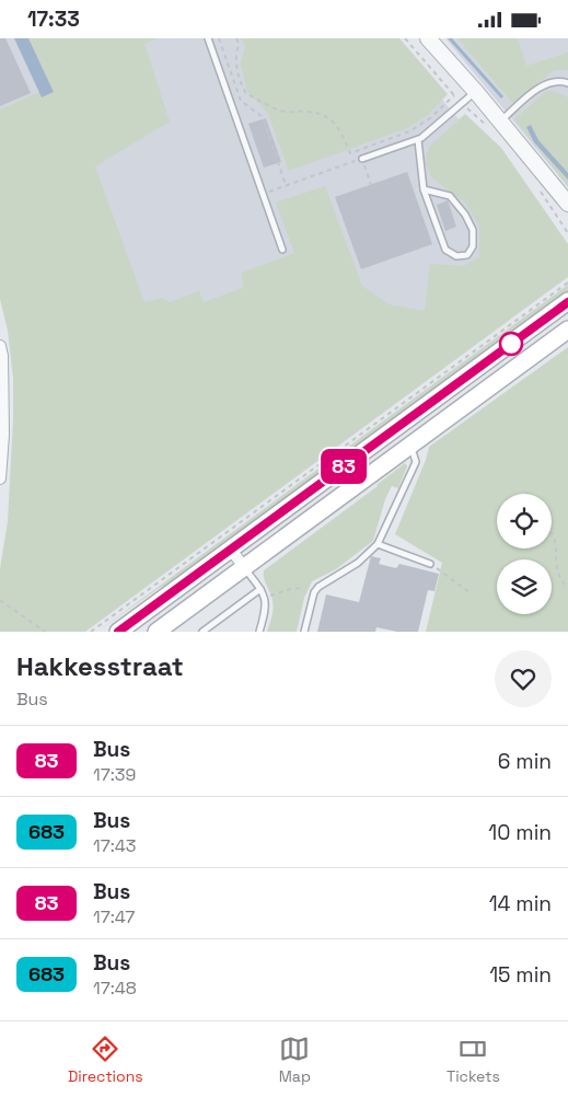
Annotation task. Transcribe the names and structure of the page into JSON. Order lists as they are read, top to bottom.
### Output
{
  "lines": ["bus line 83"],
  "page": {
    "status": "17:33",
    "on_map": "83",
    "heading": ["Hakkesstraat", "Bus"],
    "list": [
      {
        "mark": "83",
        "name": "Bus",
        "note": "17:39",
        "value": "6 min"
      },
      {
        "mark": "683",
        "name": "Bus",
        "note": "17:43",
        "value": "10 min"
      },
      {
        "mark": "83",
        "name": "Bus",
        "note": "17:47",
        "value": "14 min"
      },
      {
        "mark": "683",
        "name": "Bus",
        "note": "17:48",
        "value": "15 min"
      }
    ],
    "tabs": ["Directions", "Map", "Tickets"]
  }
}
